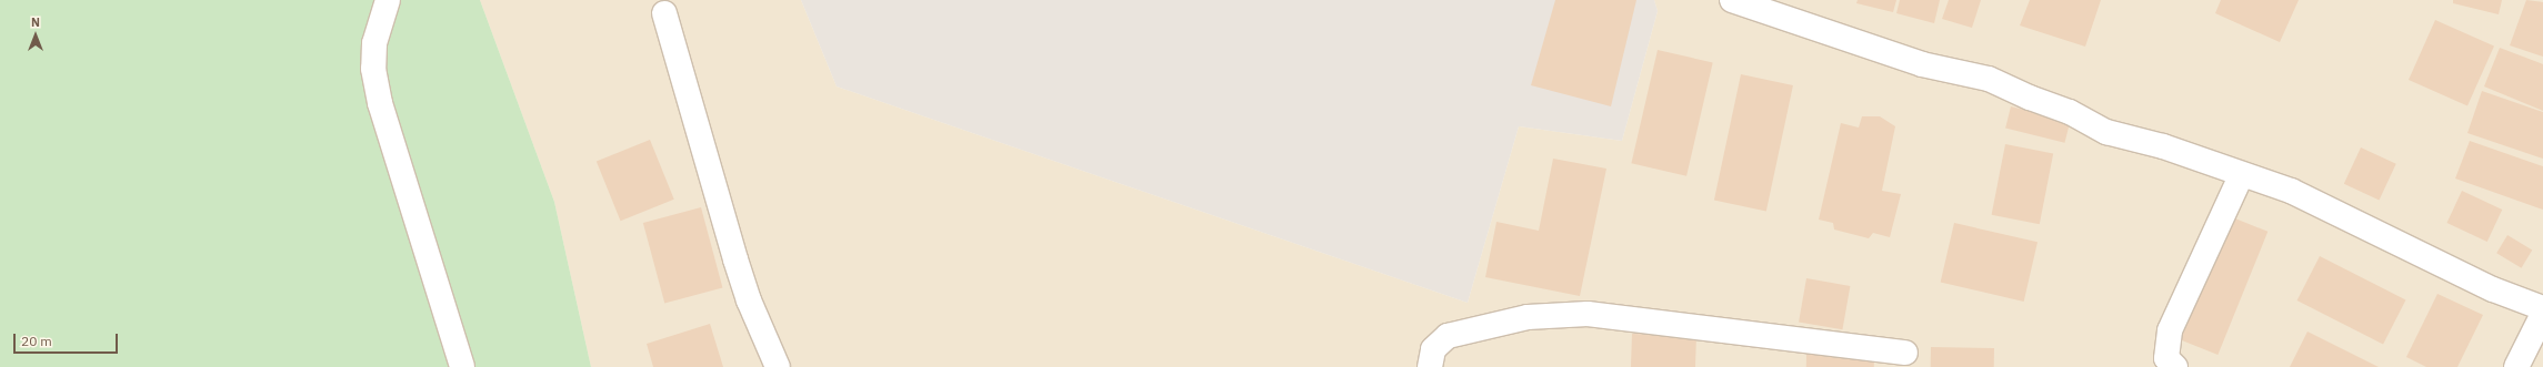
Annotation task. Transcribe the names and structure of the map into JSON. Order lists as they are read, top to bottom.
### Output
{
  "scale_bar": "20 m",
  "north": "top"
}
